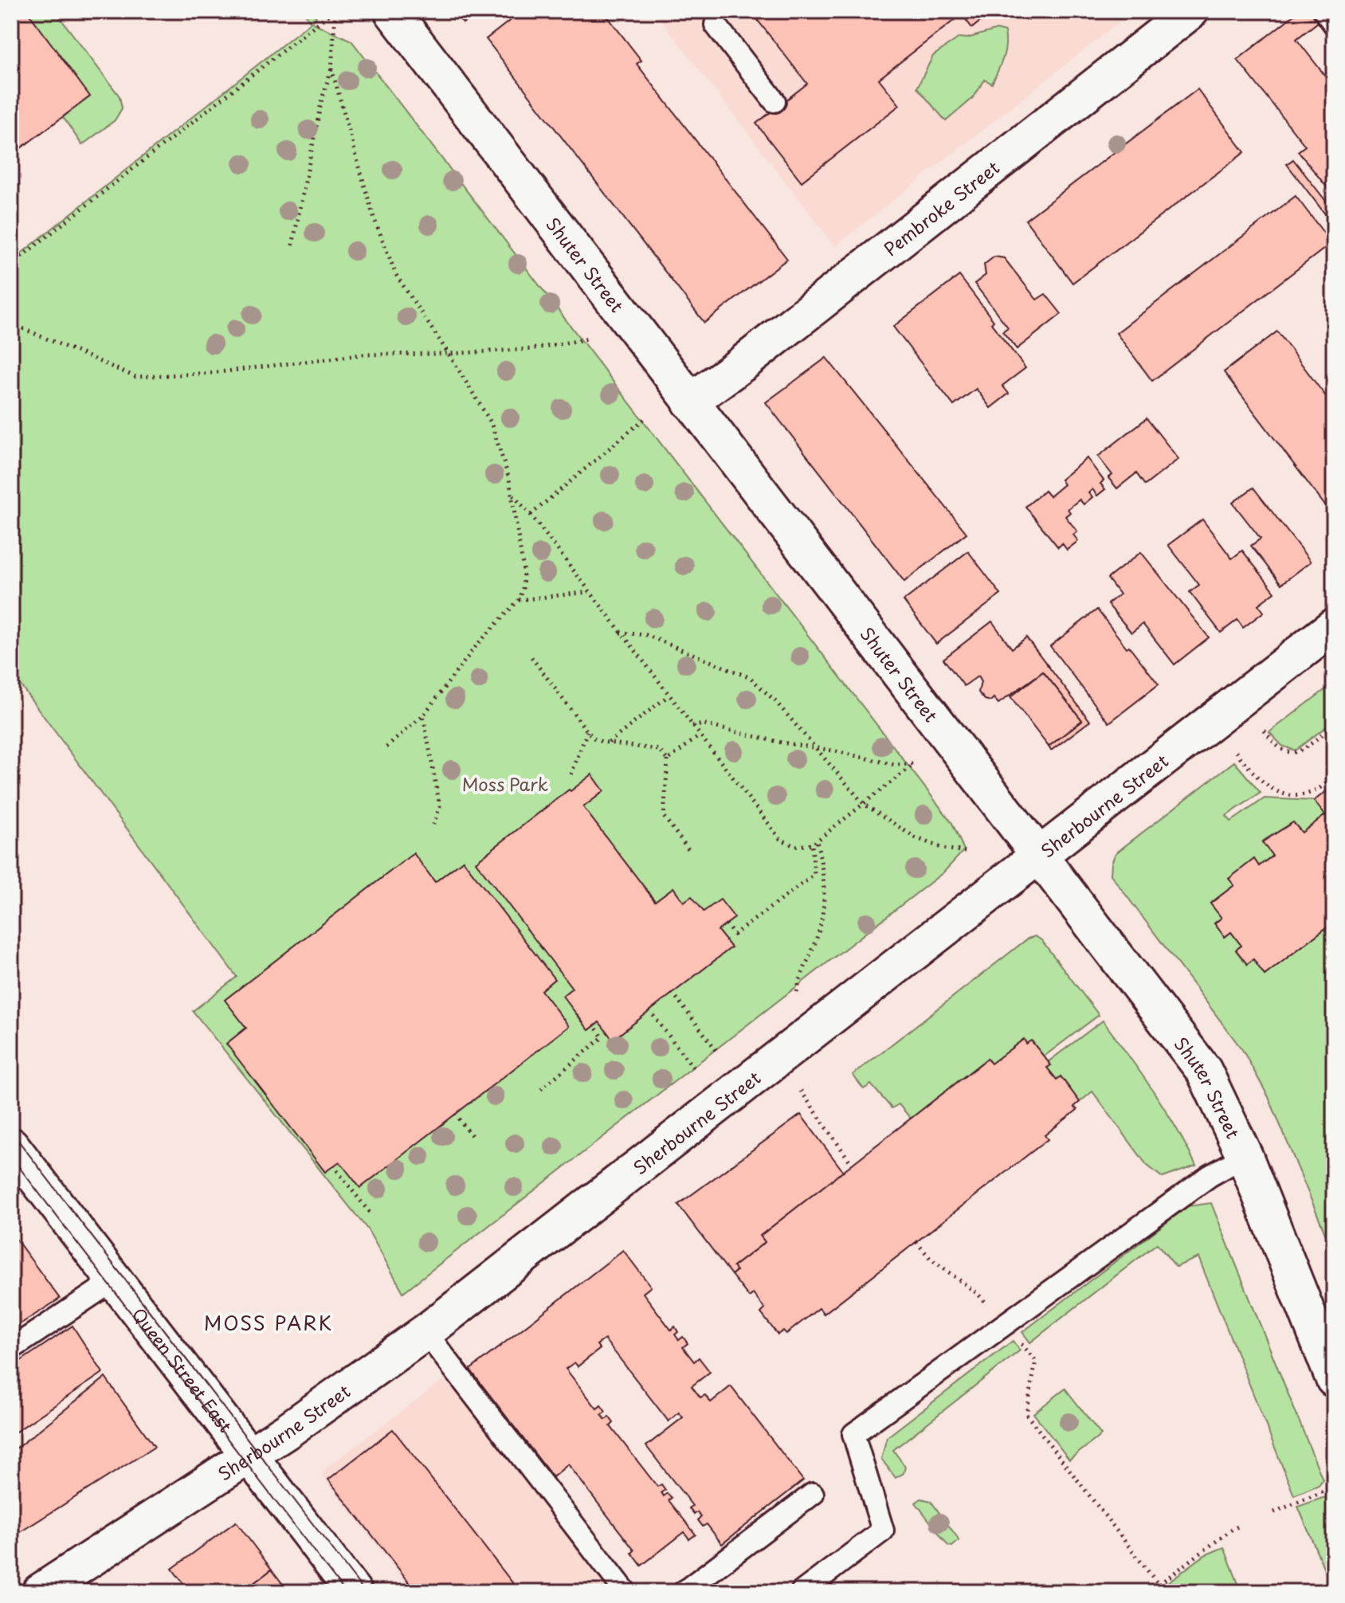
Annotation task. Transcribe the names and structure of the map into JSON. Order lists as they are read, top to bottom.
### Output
{
  "streets": {
    "street": [
      "Pembroke Street",
      "Shuter Street",
      "Sherbourne Street",
      "Queen Street East"
    ]
  },
  "crossings": [
    ["Pembroke Street", "Shuter Street"],
    ["Shuter Street", "Sherbourne Street"],
    ["Sherbourne Street", "Queen Street East"]
  ],
  "districts": ["MOSS PARK"],
  "parks": ["Moss Park"]
}
